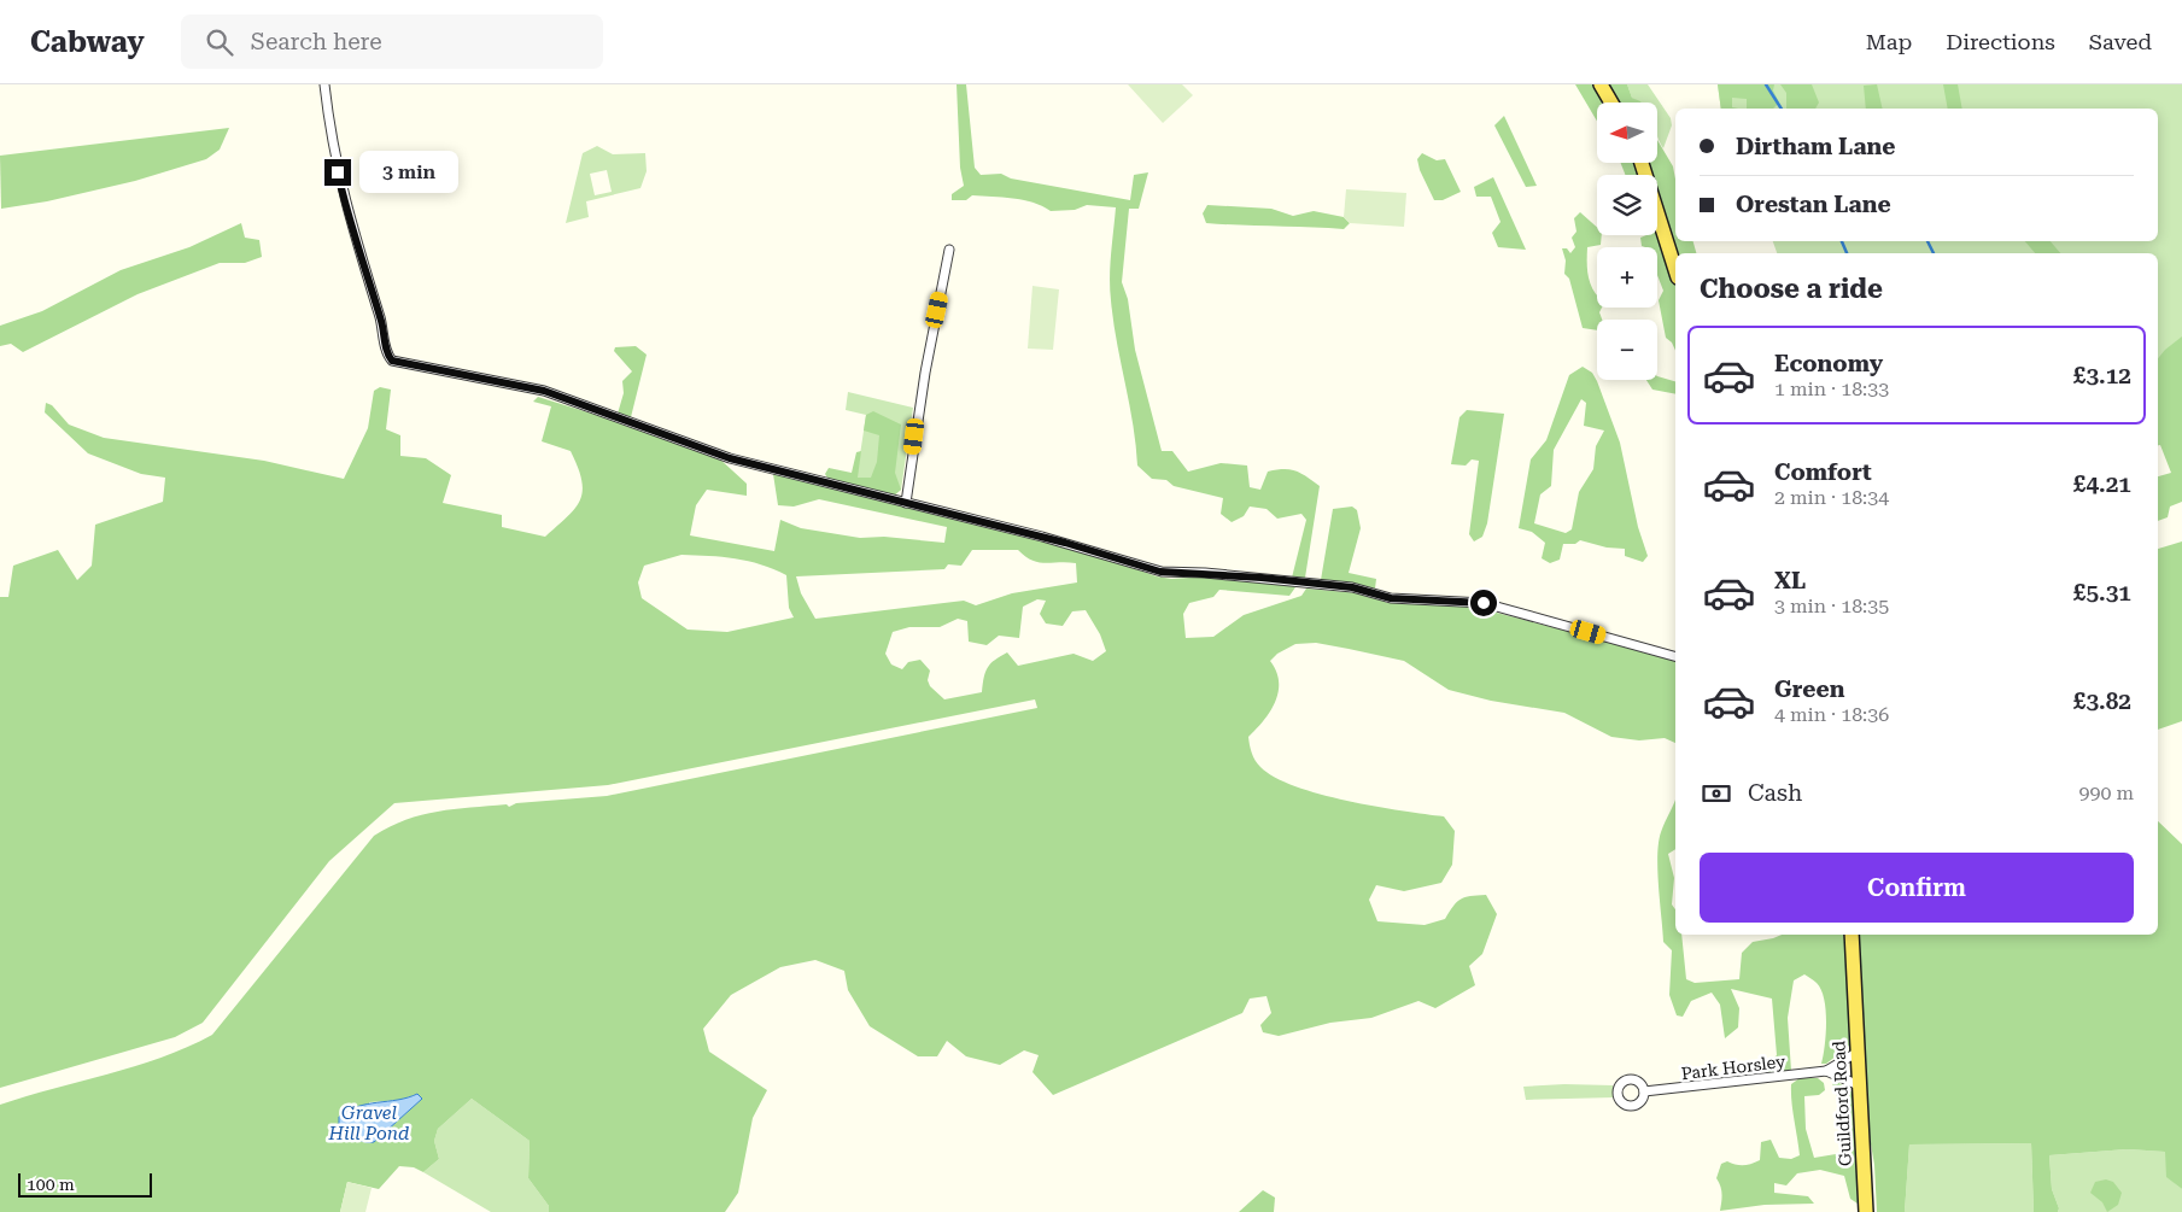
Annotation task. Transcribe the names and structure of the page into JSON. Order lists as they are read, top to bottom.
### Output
{
  "streets": {
    "main road": ["Guildford Road"],
    "street": ["Park Horsley"]
  },
  "crossings": [
    ["Park Horsley", "Guildford Road"]
  ],
  "water": ["Gravel Hill Pond"],
  "scale_bar": "100 m",
  "north": "left",
  "page": {
    "header": "Cabway",
    "search": "Search here",
    "nav": ["Map", "Directions", "Saved"],
    "map_buttons": ["+", "−"],
    "banner": ["Dirtham Lane", "Orestan Lane"],
    "bubble": "3 min",
    "heading": "Choose a ride",
    "list": [
      {
        "name": "Economy",
        "note": "1 min · 18:33",
        "value": "£3.12"
      },
      {
        "name": "Comfort",
        "note": "2 min · 18:34",
        "value": "£4.21"
      },
      {
        "name": "XL",
        "note": "3 min · 18:35",
        "value": "£5.31"
      },
      {
        "name": "Green",
        "note": "4 min · 18:36",
        "value": "£3.82"
      }
    ],
    "pay": ["Cash", "990 m"],
    "buttons": "Confirm",
    "scale": "100 m"
  }
}
